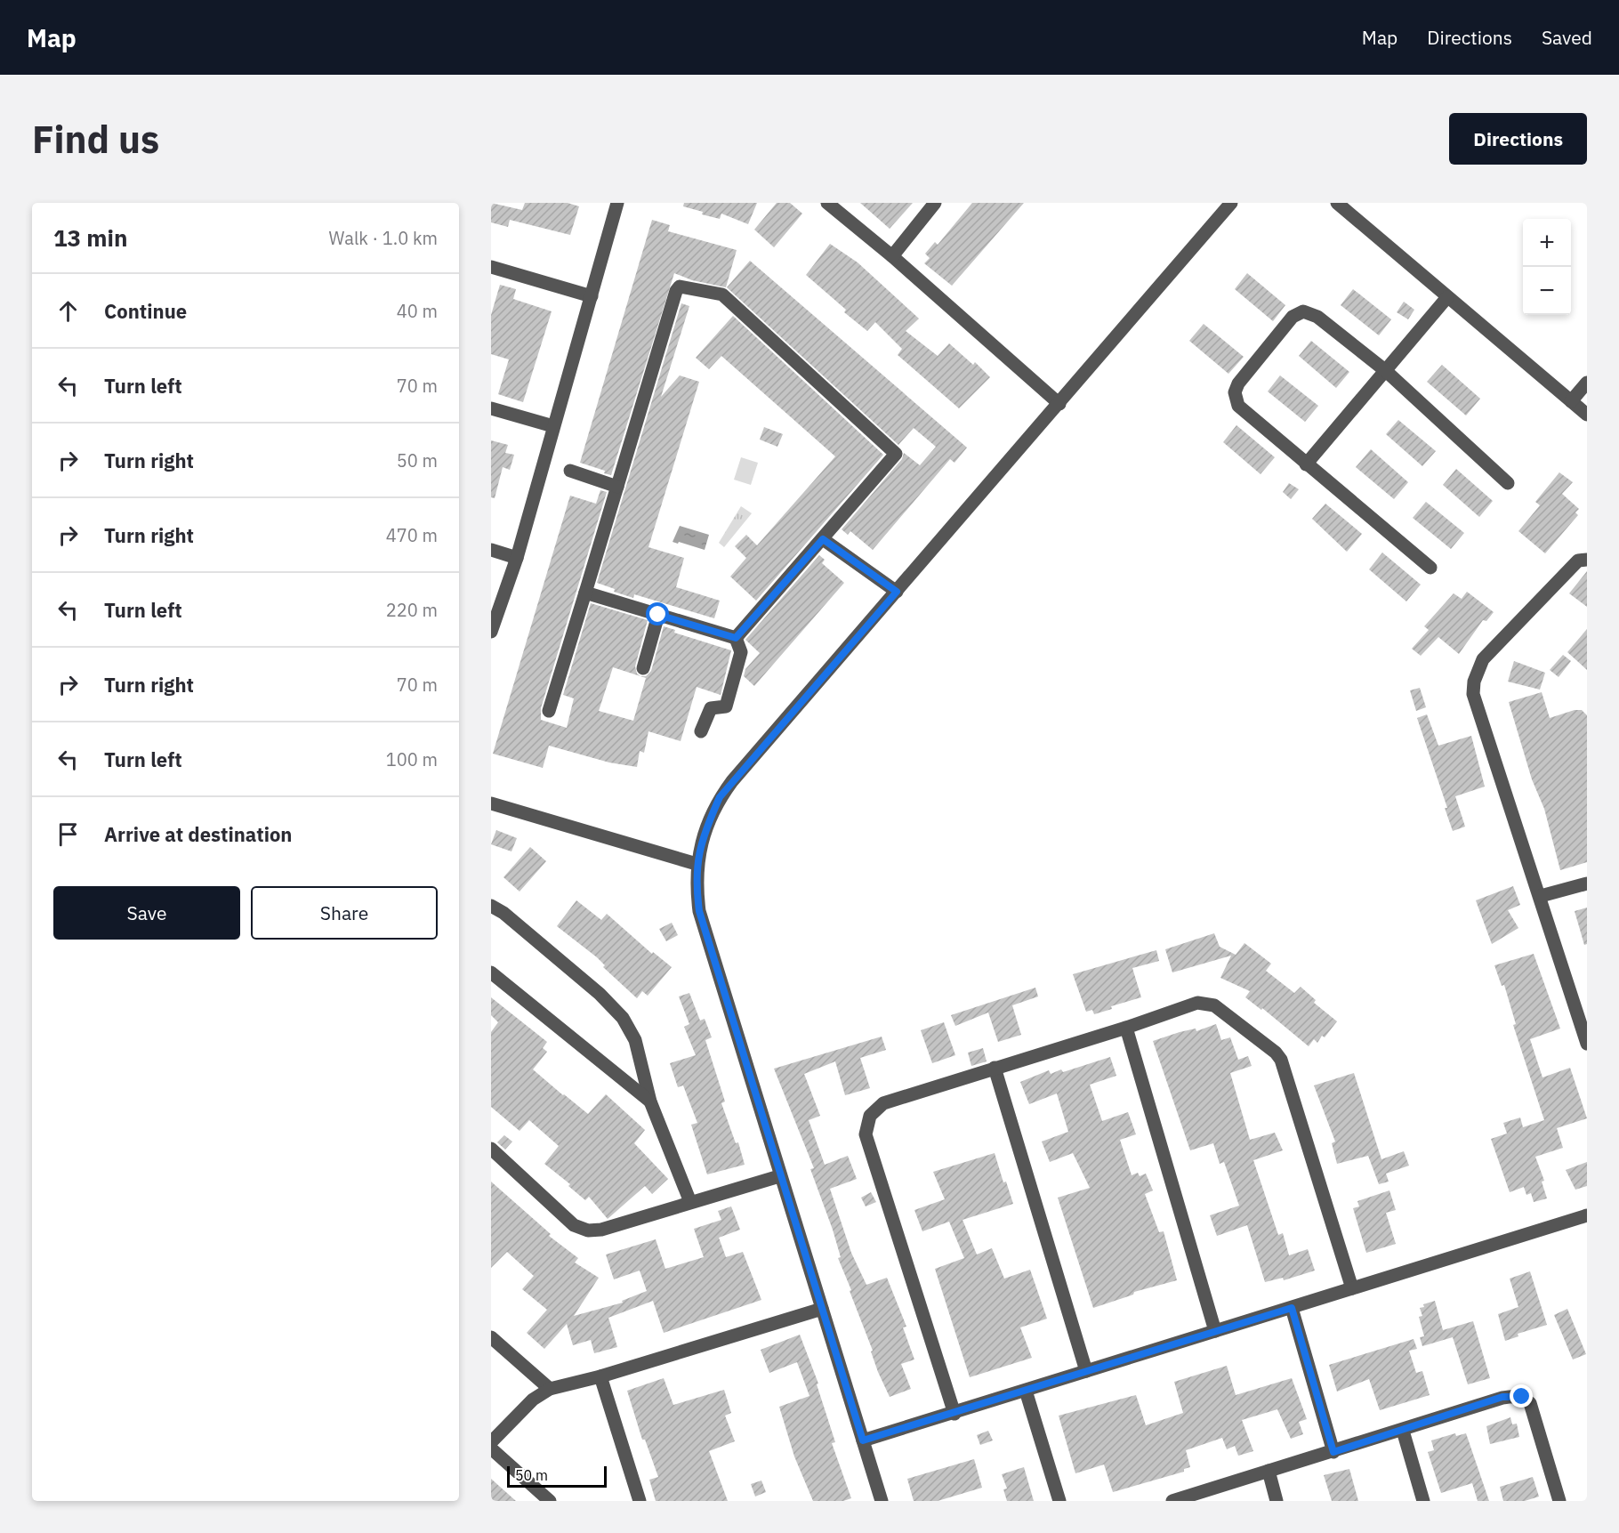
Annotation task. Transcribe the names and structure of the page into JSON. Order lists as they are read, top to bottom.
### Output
{
  "scale_bar": "50 m",
  "page": {
    "header": "Map",
    "nav": ["Map", "Directions", "Saved"],
    "buttons": [
      "Directions",
      ["Save", "Share"]
    ],
    "title": "Find us",
    "heading": ["13 min", "Walk · 1.0 km"],
    "map_buttons": ["+", "−"],
    "list": [
      ["Continue", "40 m"],
      ["Turn left", "70 m"],
      ["Turn right", "50 m"],
      ["Turn right", "470 m"],
      ["Turn left", "220 m"],
      ["Turn right", "70 m"],
      ["Turn left", "100 m"],
      "Arrive at destination"
    ],
    "scale": "50 m"
  }
}
